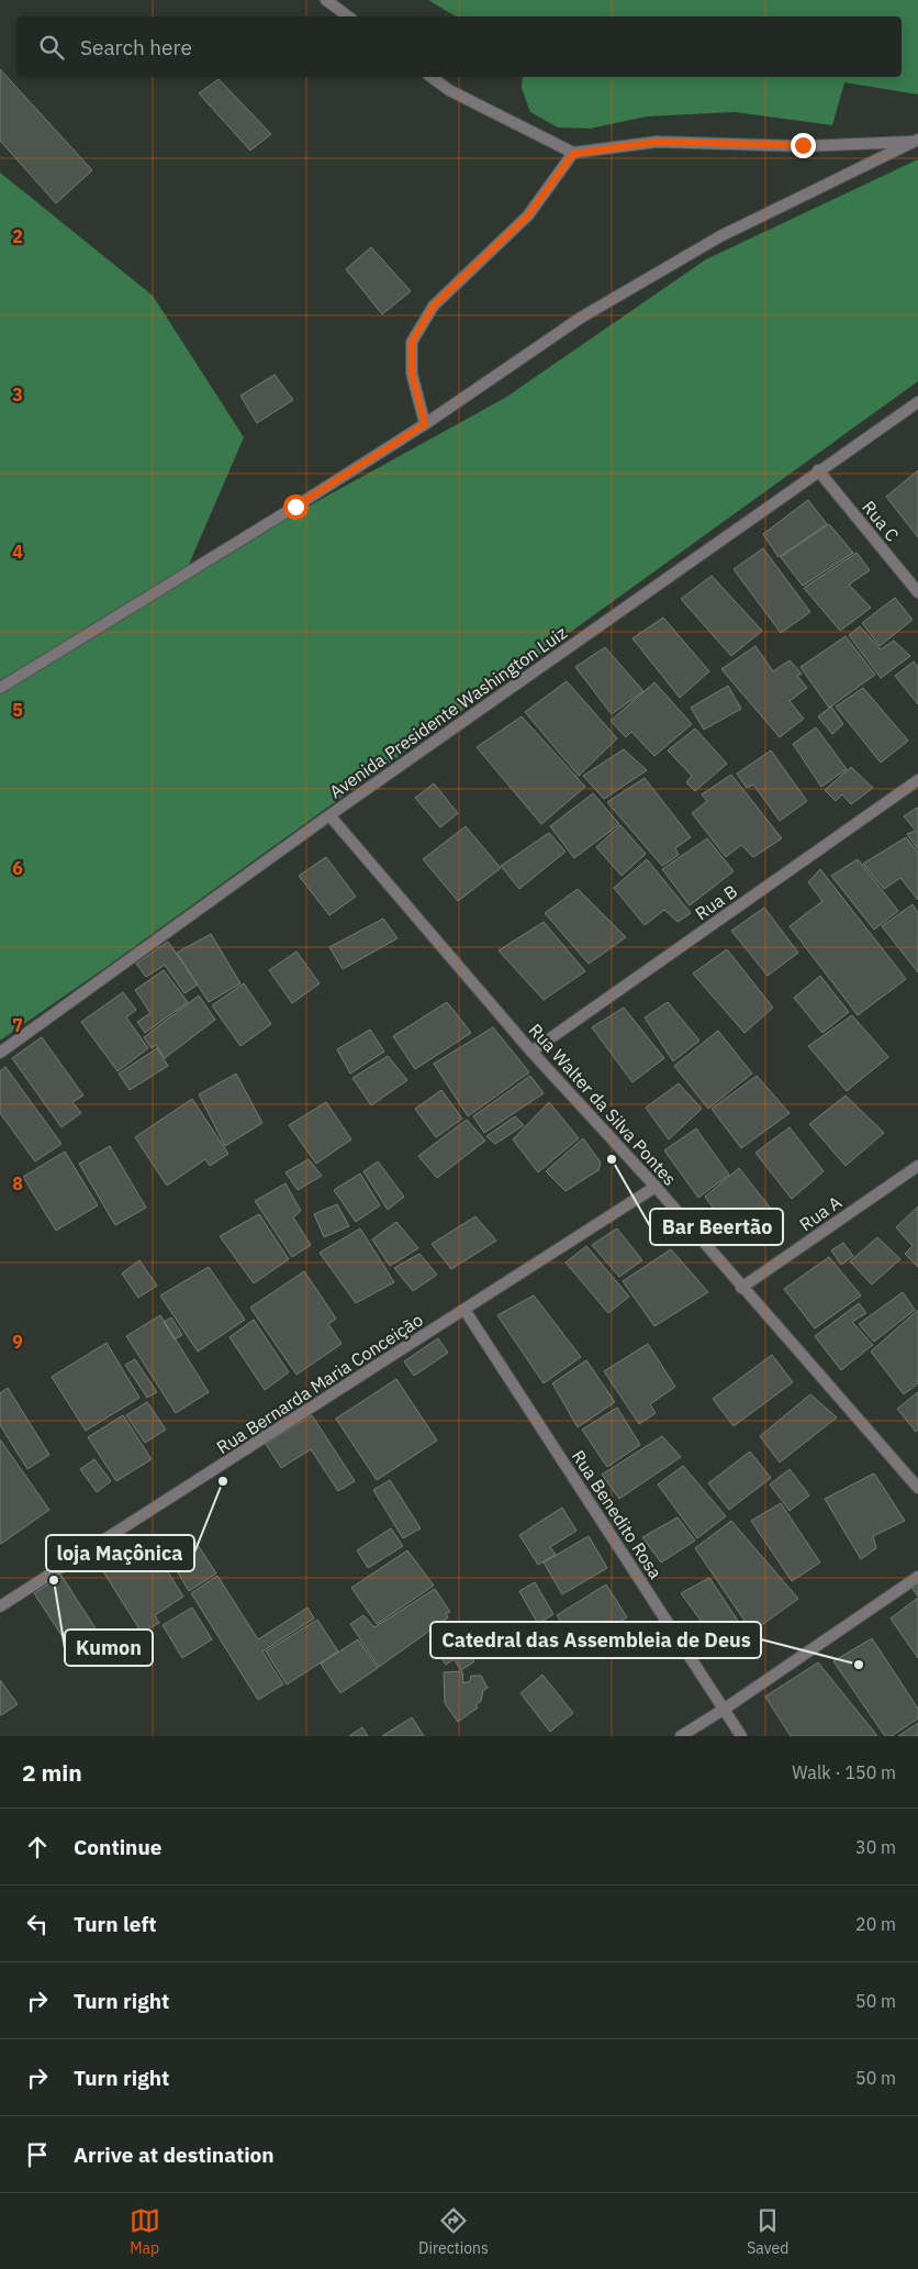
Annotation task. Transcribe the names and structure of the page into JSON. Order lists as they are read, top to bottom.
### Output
{
  "streets": {
    "street": [
      "Rua C",
      "Avenida Presidente Washington Luiz",
      "Rua B",
      "Rua Walter da Silva Pontes",
      "Rua A",
      "Rua Bernarda Maria Conceição",
      "Rua Benedito Rosa"
    ]
  },
  "crossings": [
    ["Rua C", "Avenida Presidente Washington Luiz"],
    ["Avenida Presidente Washington Luiz", "Rua Walter da Silva Pontes"],
    ["Rua B", "Rua Walter da Silva Pontes"],
    ["Rua Walter da Silva Pontes", "Rua A"],
    ["Rua Walter da Silva Pontes", "Rua Bernarda Maria Conceição"],
    ["Rua Bernarda Maria Conceição", "Rua Benedito Rosa"]
  ],
  "places": [
    "Bar Beertão",
    "loja Maçônica",
    "Kumon",
    "Catedral das Assembleia de Deus"
  ],
  "page": {
    "search": "Search here",
    "heading": ["2 min", "Walk · 150 m"],
    "list": [
      ["Continue", "30 m"],
      ["Turn left", "20 m"],
      ["Turn right", "50 m"],
      ["Turn right", "50 m"],
      "Arrive at destination"
    ],
    "nav": ["Map", "Directions", "Saved"]
  },
  "grid": {
    "rows": [
      "2",
      "3",
      "4",
      "5",
      "6",
      "7",
      "8",
      "9"
    ]
  }
}
